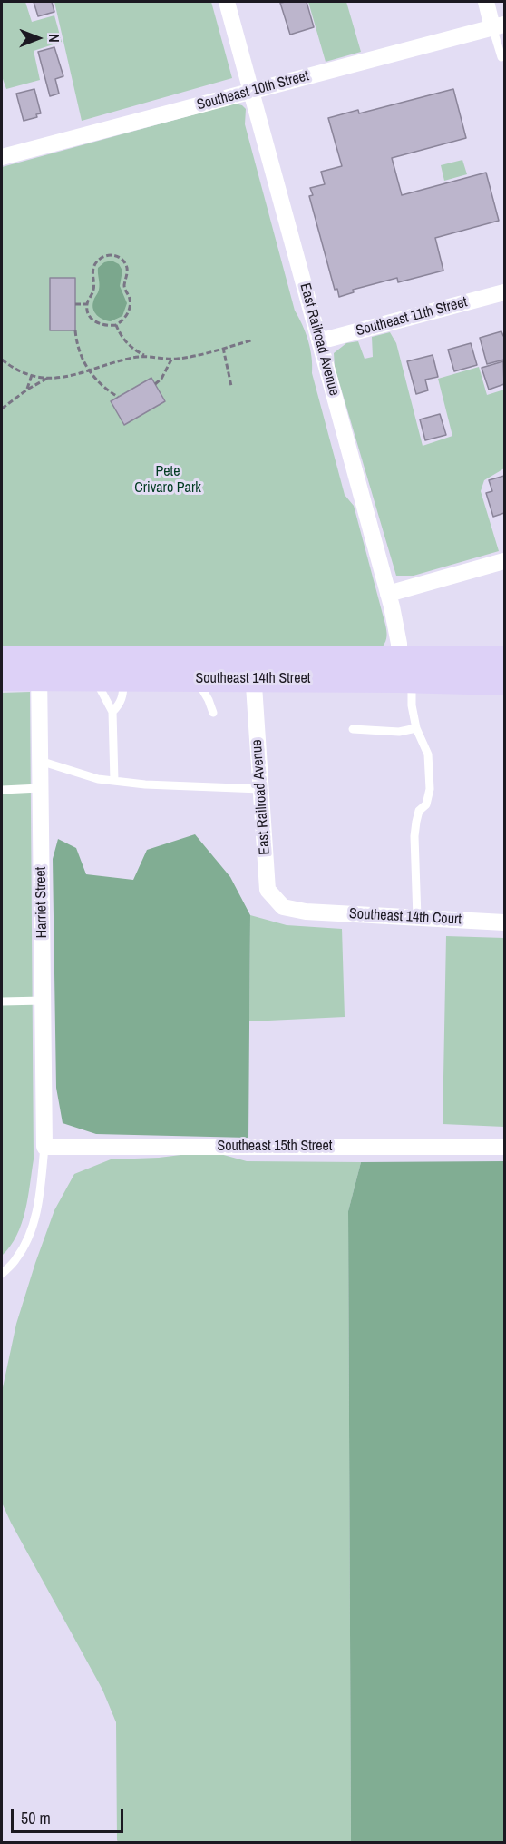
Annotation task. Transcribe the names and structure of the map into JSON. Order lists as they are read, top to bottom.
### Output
{
  "streets": {
    "main road": ["Southeast 14th Street"],
    "street": [
      "Southeast 10th Street",
      "Southeast 11th Street",
      "East Railroad Avenue",
      "Harriet Street",
      "Southeast 14th Court",
      "Southeast 15th Street"
    ]
  },
  "crossings": [
    ["Southeast 10th Street", "East Railroad Avenue"],
    ["Southeast 11th Street", "East Railroad Avenue"],
    ["East Railroad Avenue", "Southeast 14th Street"],
    ["East Railroad Avenue", "Southeast 14th Court"],
    ["Southeast 14th Street", "Harriet Street"],
    ["Harriet Street", "Southeast 15th Street"]
  ],
  "parks": ["Pete Crivaro Park"],
  "scale_bar": "50 m",
  "north": "right"
}
